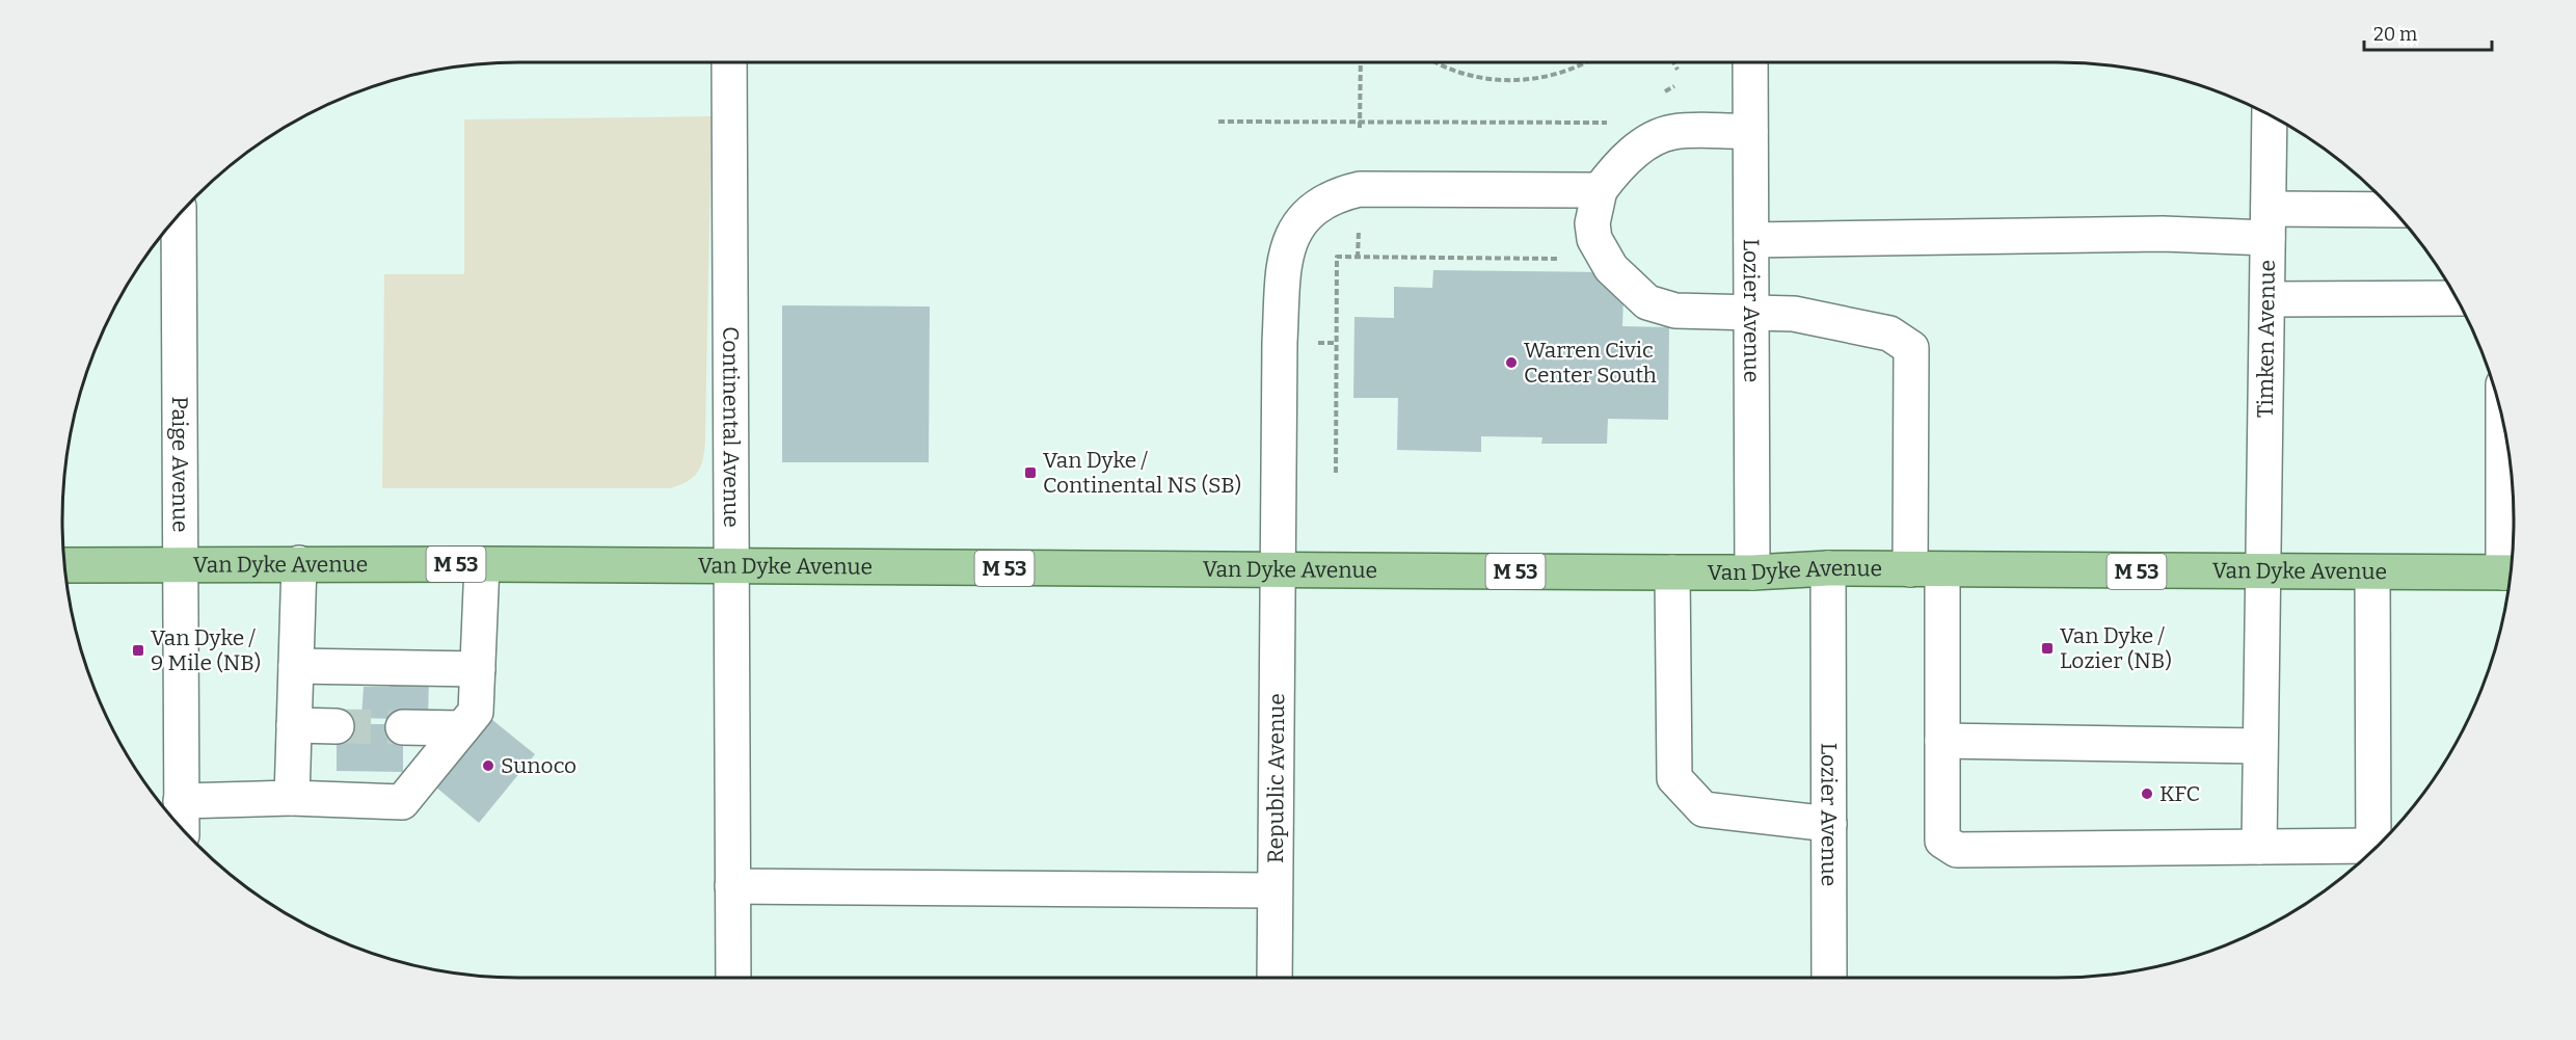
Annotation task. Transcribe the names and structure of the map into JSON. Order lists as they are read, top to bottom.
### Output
{
  "streets": {
    "main road": ["Van Dyke Avenue", "M 53"],
    "street": [
      "Lozier Avenue",
      "Timken Avenue",
      "Continental Avenue",
      "Paige Avenue",
      "Republic Avenue"
    ]
  },
  "crossings": [
    ["Lozier Avenue", "Van Dyke Avenue"],
    ["Lozier Avenue", "Republic Avenue"],
    ["Timken Avenue", "Van Dyke Avenue"],
    ["Continental Avenue", "Van Dyke Avenue"],
    ["Paige Avenue", "Van Dyke Avenue"],
    ["Van Dyke Avenue", "Republic Avenue"]
  ],
  "places": {
    "other": ["Warren Civic Center South", "Sunoco", "KFC"],
    "transit": ["Van Dyke / Continental NS (SB)", "Van Dyke / Lozier (NB)", "Van Dyke / 9 Mile (NB)"]
  },
  "scale_bar": "20 m"
}
